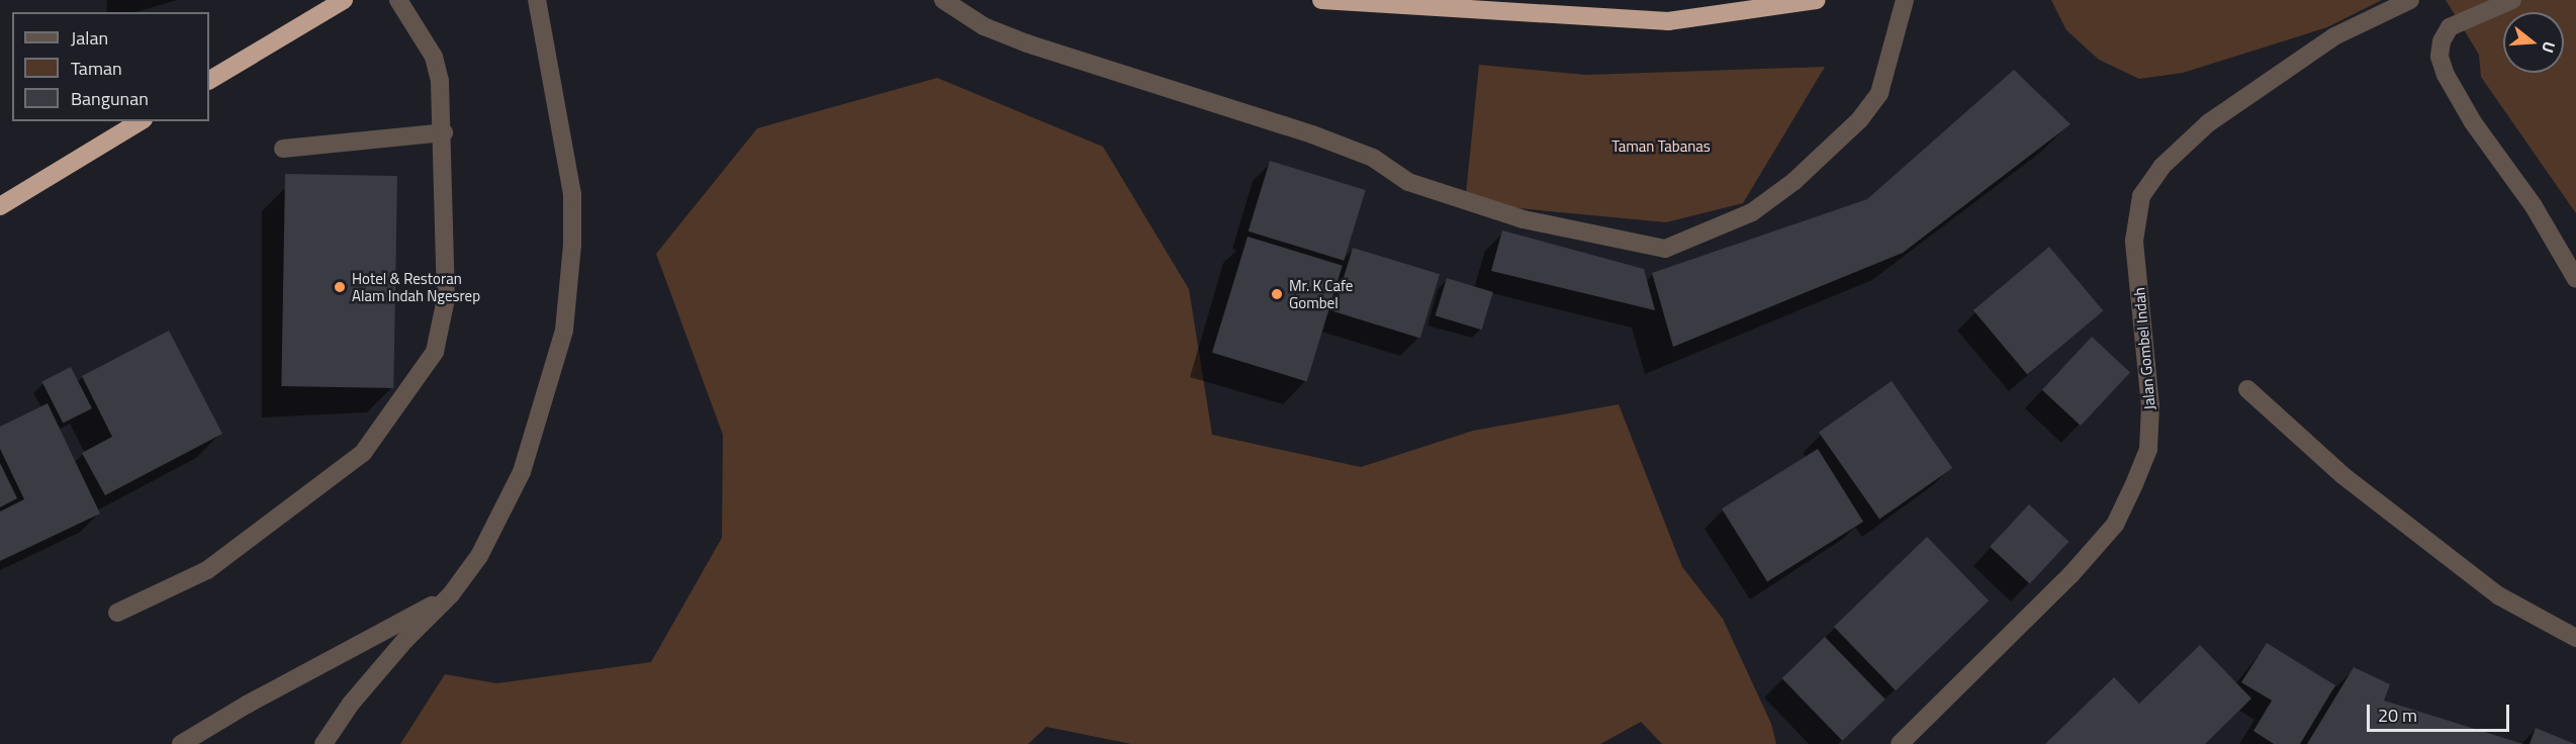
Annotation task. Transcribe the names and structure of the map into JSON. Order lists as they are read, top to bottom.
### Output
{
  "streets": {
    "street": ["Jalan Gombel Indah"]
  },
  "parks": ["Taman Tabanas"],
  "places": ["Hotel & Restoran Alam Indah Ngesrep", "Mr. K Cafe Gombel"],
  "legend": ["Jalan", "Taman", "Bangunan"],
  "scale_bar": "20 m",
  "north": "right"
}
